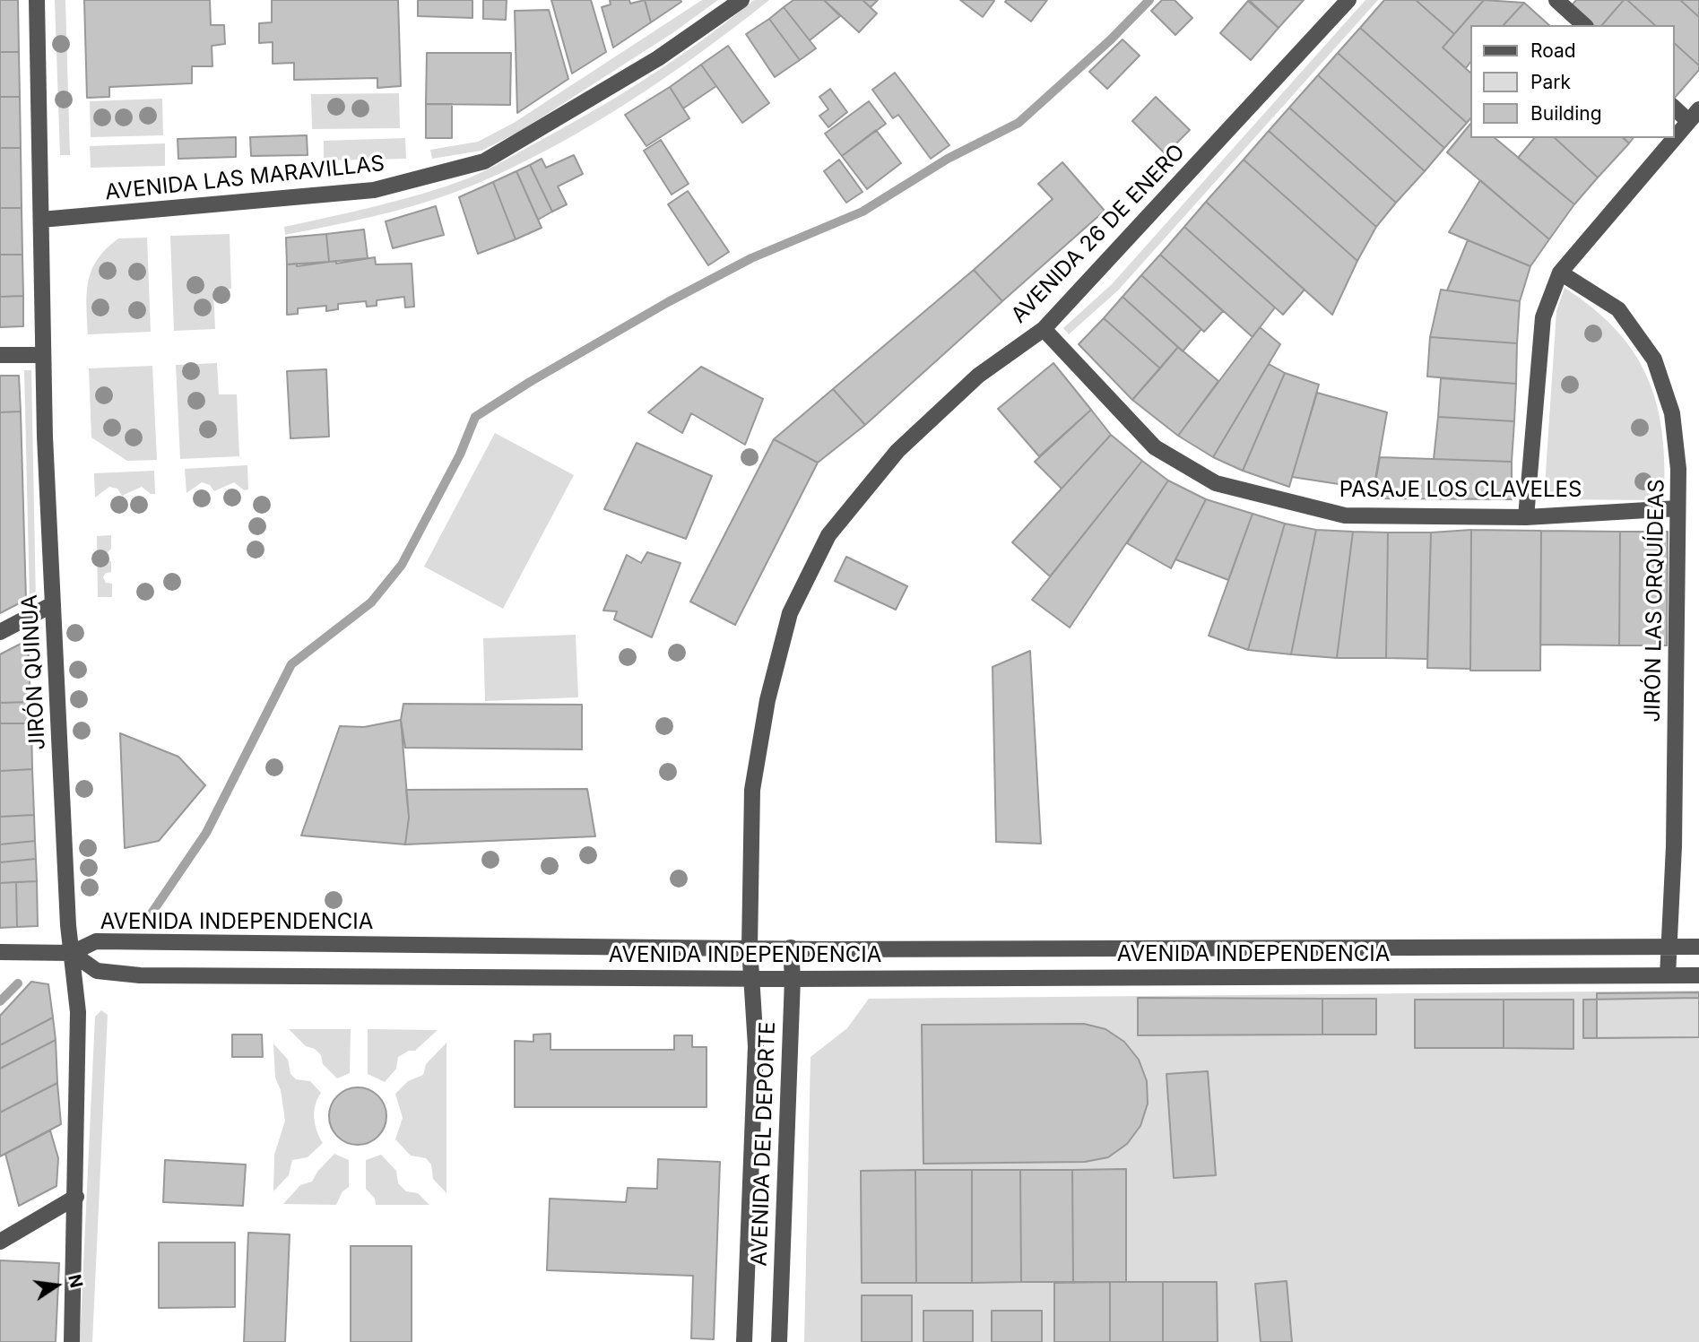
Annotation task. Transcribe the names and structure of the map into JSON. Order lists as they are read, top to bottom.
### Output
{
  "streets": {
    "street": [
      "AVENIDA LAS MARAVILLAS",
      "AVENIDA 26 DE ENERO",
      "PASAJE LOS CLAVELES",
      "JIRÓN LAS ORQUÍDEAS",
      "JIRÓN QUINUA",
      "AVENIDA INDEPENDENCIA",
      "AVENIDA DEL DEPORTE"
    ]
  },
  "crossings": [
    ["AVENIDA LAS MARAVILLAS", "JIRÓN QUINUA"],
    ["AVENIDA 26 DE ENERO", "PASAJE LOS CLAVELES"],
    ["AVENIDA 26 DE ENERO", "AVENIDA INDEPENDENCIA"],
    ["AVENIDA 26 DE ENERO", "AVENIDA DEL DEPORTE"],
    ["PASAJE LOS CLAVELES", "JIRÓN LAS ORQUÍDEAS"],
    ["JIRÓN LAS ORQUÍDEAS", "AVENIDA INDEPENDENCIA"],
    ["JIRÓN QUINUA", "AVENIDA INDEPENDENCIA"],
    ["AVENIDA INDEPENDENCIA", "AVENIDA DEL DEPORTE"]
  ],
  "legend": ["Road", "Park", "Building"],
  "north": "right"
}
